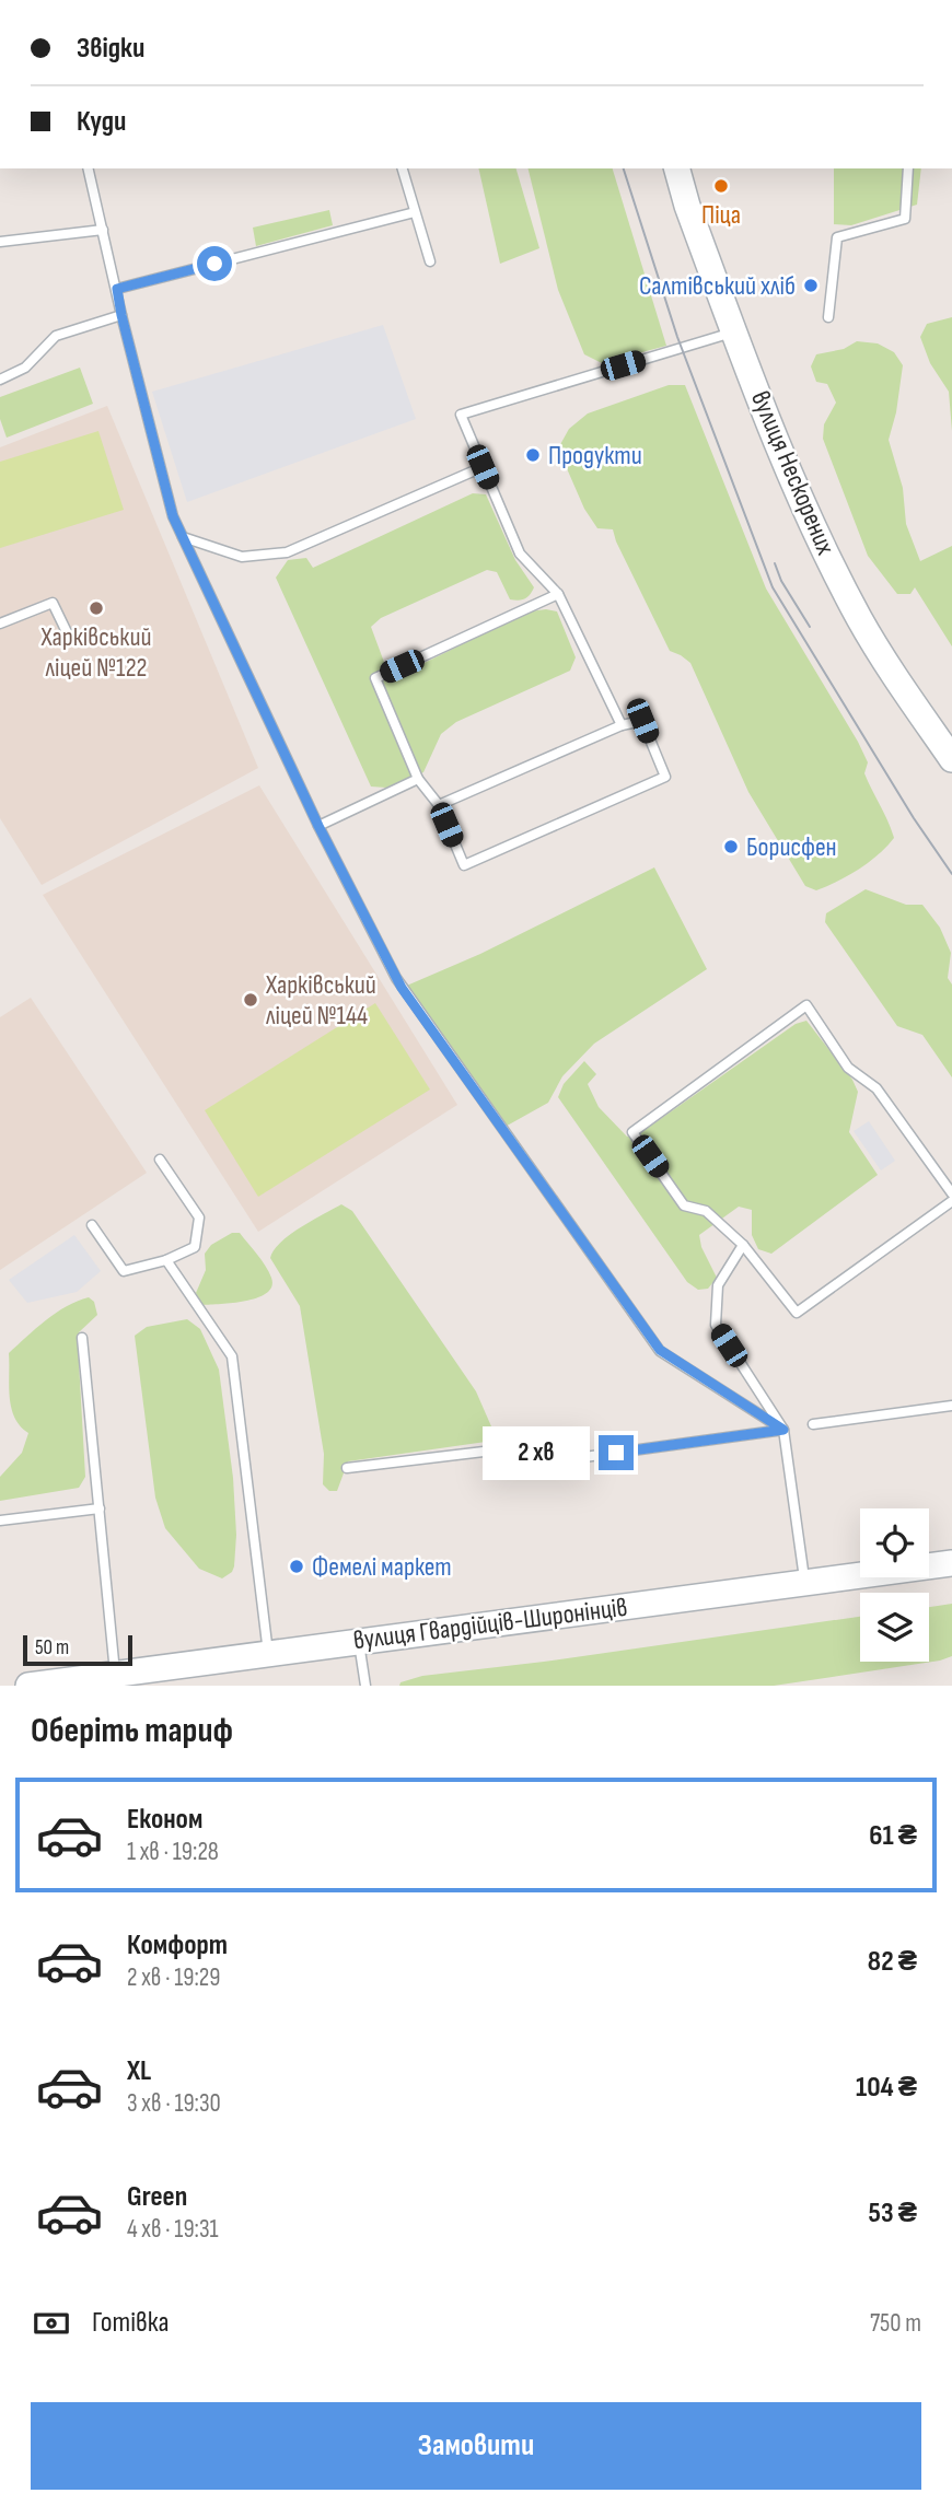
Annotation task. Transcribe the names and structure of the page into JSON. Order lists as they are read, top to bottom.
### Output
{
  "streets": {
    "main road": ["вулиця Нескорених", "вулиця Гвардійців-Широнінців"]
  },
  "places": [
    "Піца",
    "Салтівський хліб",
    "Продукти",
    "Харківський ліцей №122",
    "Борисфен",
    "Харківський ліцей №144",
    "Фемелі маркет"
  ],
  "scale_bar": "50 m",
  "page": {
    "banner": ["Звідки", "Куди"],
    "bubble": "2 хв",
    "scale": "50 m",
    "heading": "Оберіть тариф",
    "list": [
      {
        "name": "Економ",
        "note": "1 хв · 19:28",
        "value": "61 ₴"
      },
      {
        "name": "Комфорт",
        "note": "2 хв · 19:29",
        "value": "82 ₴"
      },
      {
        "name": "XL",
        "note": "3 хв · 19:30",
        "value": "104 ₴"
      },
      {
        "name": "Green",
        "note": "4 хв · 19:31",
        "value": "53 ₴"
      }
    ],
    "pay": ["Готівка", "750 m"],
    "buttons": "Замовити"
  }
}
